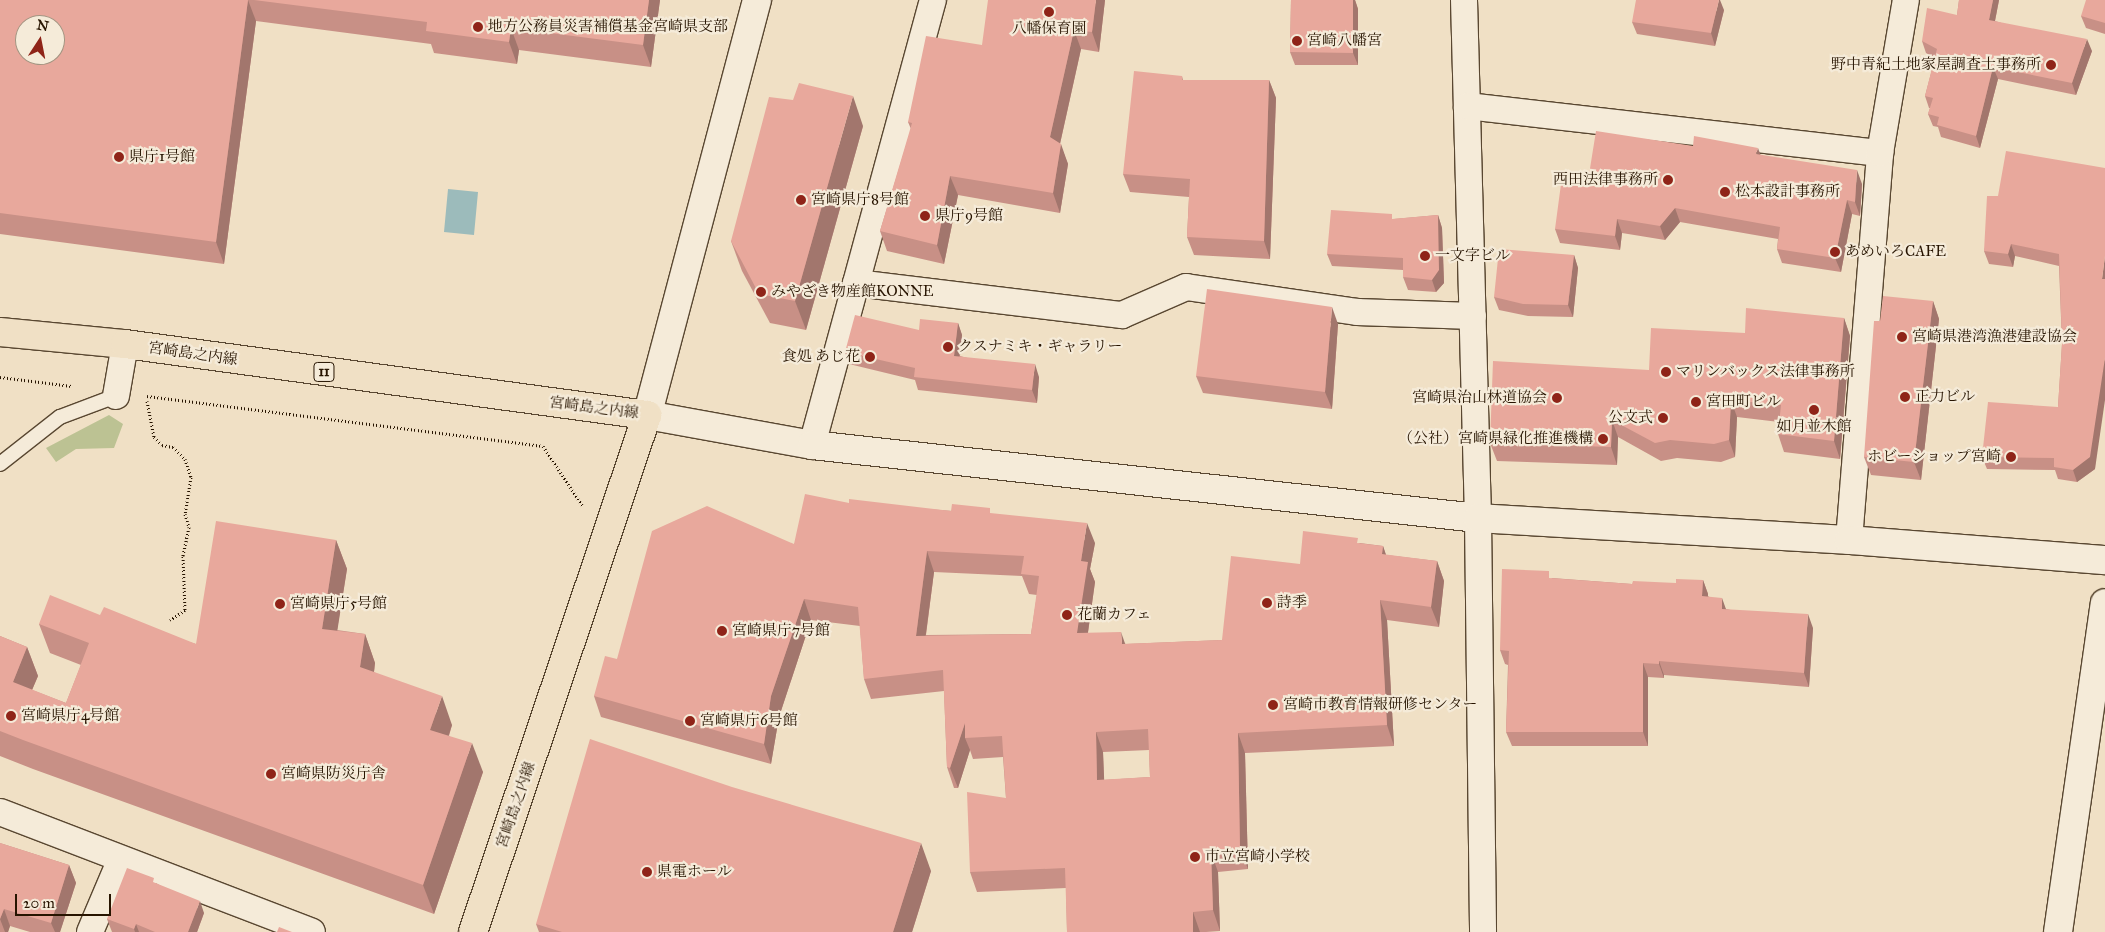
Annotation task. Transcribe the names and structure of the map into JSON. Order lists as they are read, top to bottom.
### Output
{
  "streets": {
    "main road": ["宮崎島之内線", "11"]
  },
  "places": [
    "八幡保育園",
    "地方公務員災害補償基金宮崎県支部",
    "宮崎八幡宮",
    "野中青紀土地家屋調査士事務所",
    "県庁1号館",
    "西田法律事務所",
    "松本設計事務所",
    "宮崎県庁8号館",
    "県庁9号館",
    "あめいろCAFE",
    "一文字ビル",
    "みやざき物産館KONNE",
    "宮崎県港湾漁港建設協会",
    "クスナミキ・ギャラリー",
    "食処 あじ花",
    "マリンバックス法律事務所",
    "正力ビル",
    "宮崎県治山林道協会",
    "宮田町ビル",
    "如月並木館",
    "公文式",
    "（公社）宮崎県緑化推進機構",
    "ホビーショップ宮崎",
    "詩季",
    "宮崎県庁5号館",
    "花蘭カフェ",
    "宮崎県庁7号館",
    "宮崎市教育情報研修センター",
    "宮崎県庁4号館",
    "宮崎県庁6号館",
    "宮崎県防災庁舎",
    "市立宮崎小学校",
    "県電ホール"
  ],
  "scale_bar": "20 m",
  "north": "top"
}
